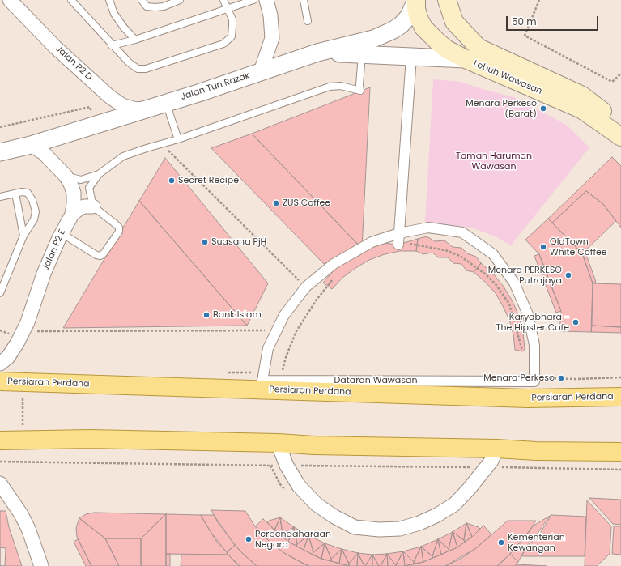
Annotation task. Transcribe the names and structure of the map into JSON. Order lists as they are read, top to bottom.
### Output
{
  "streets": {
    "main road": ["Lebuh Wawasan", "Persiaran Perdana"],
    "street": [
      "Jalan P2 D",
      "Jalan Tun Razak",
      "Jalan P2 E",
      "Dataran Wawasan"
    ]
  },
  "crossings": [
    ["Jalan P2 D", "Jalan Tun Razak"],
    ["Jalan Tun Razak", "Jalan P2 E"]
  ],
  "parks": ["Taman Haruman Wawasan"],
  "places": [
    "Menara Perkeso (Barat)",
    "Secret Recipe",
    "ZUS Coffee",
    "Suasana PjH",
    "OldTown White Coffee",
    "Menara PERKESO Putrajaya",
    "Bank Islam",
    "Karyabhara - The Hipster Cafe",
    "Menara Perkeso",
    "Perbendaharaan Negara",
    "Kementerian Kewangan"
  ],
  "scale_bar": "50 m"
}
